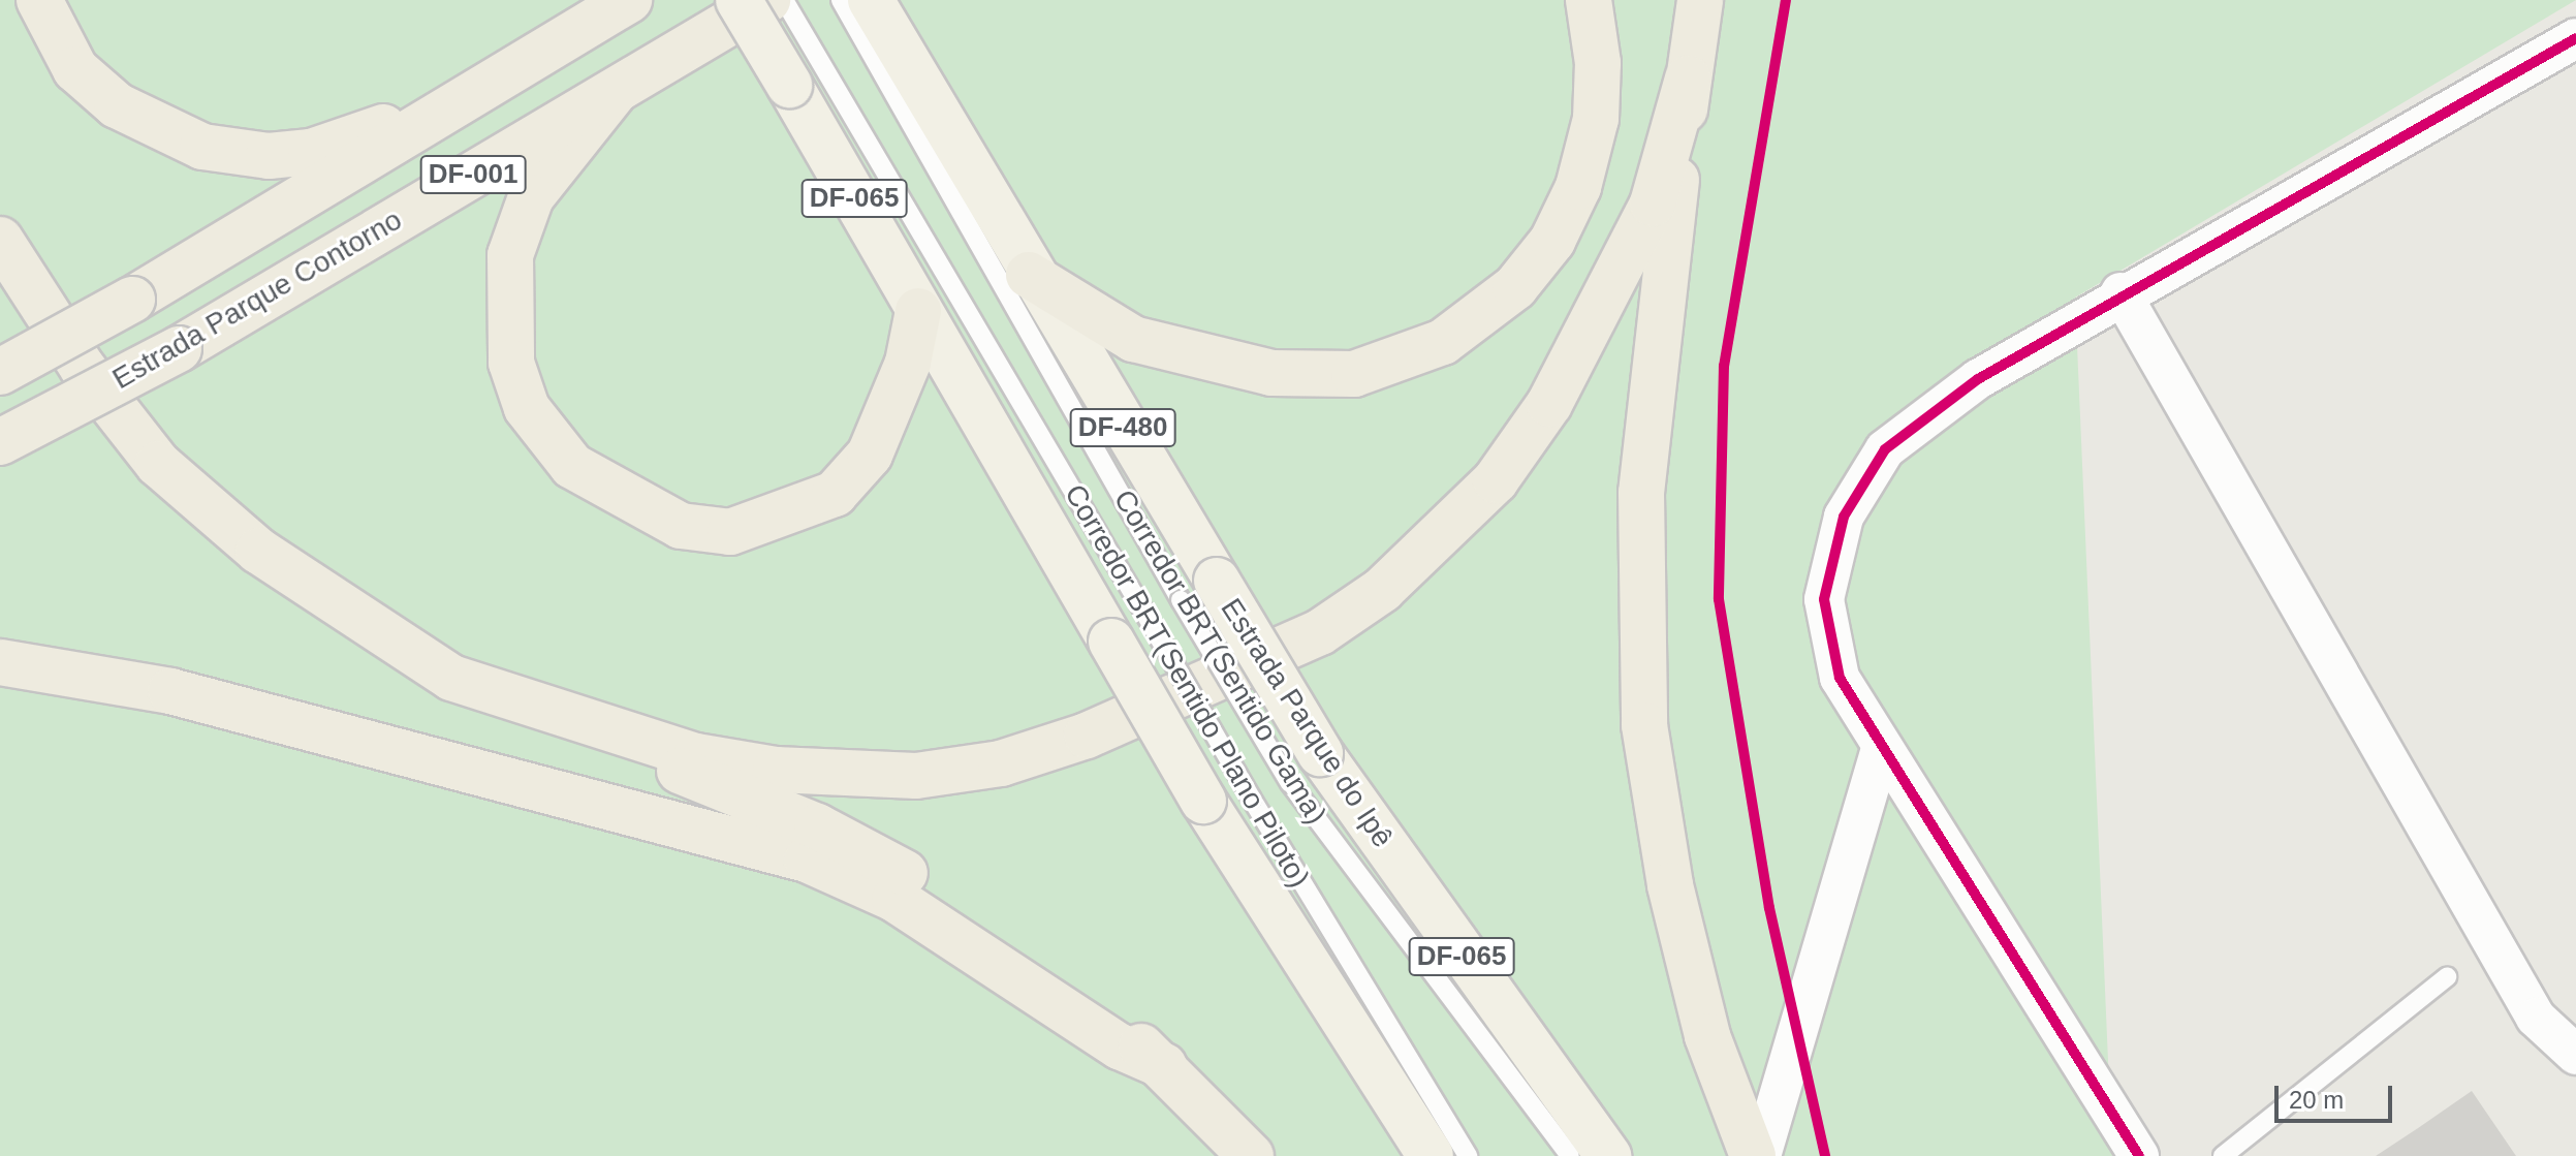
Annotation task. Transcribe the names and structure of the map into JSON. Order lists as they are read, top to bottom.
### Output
{
  "streets": {
    "highway": ["DF-001", "Estrada Parque Contorno"],
    "main road": ["DF-065", "DF-480", "Estrada Parque do Ipê"],
    "lane": ["Corredor BRT(Sentido Gama)", "Corredor BRT(Sentido Plano Piloto)"]
  },
  "crossings": [
    ["DF-065", "Corredor BRT(Sentido Plano Piloto)"],
    ["DF-480", "Corredor BRT(Sentido Gama)"],
    ["DF-480", "Estrada Parque do Ipê"],
    ["Corredor BRT(Sentido Gama)", "Estrada Parque do Ipê"]
  ],
  "scale_bar": "20 m"
}
